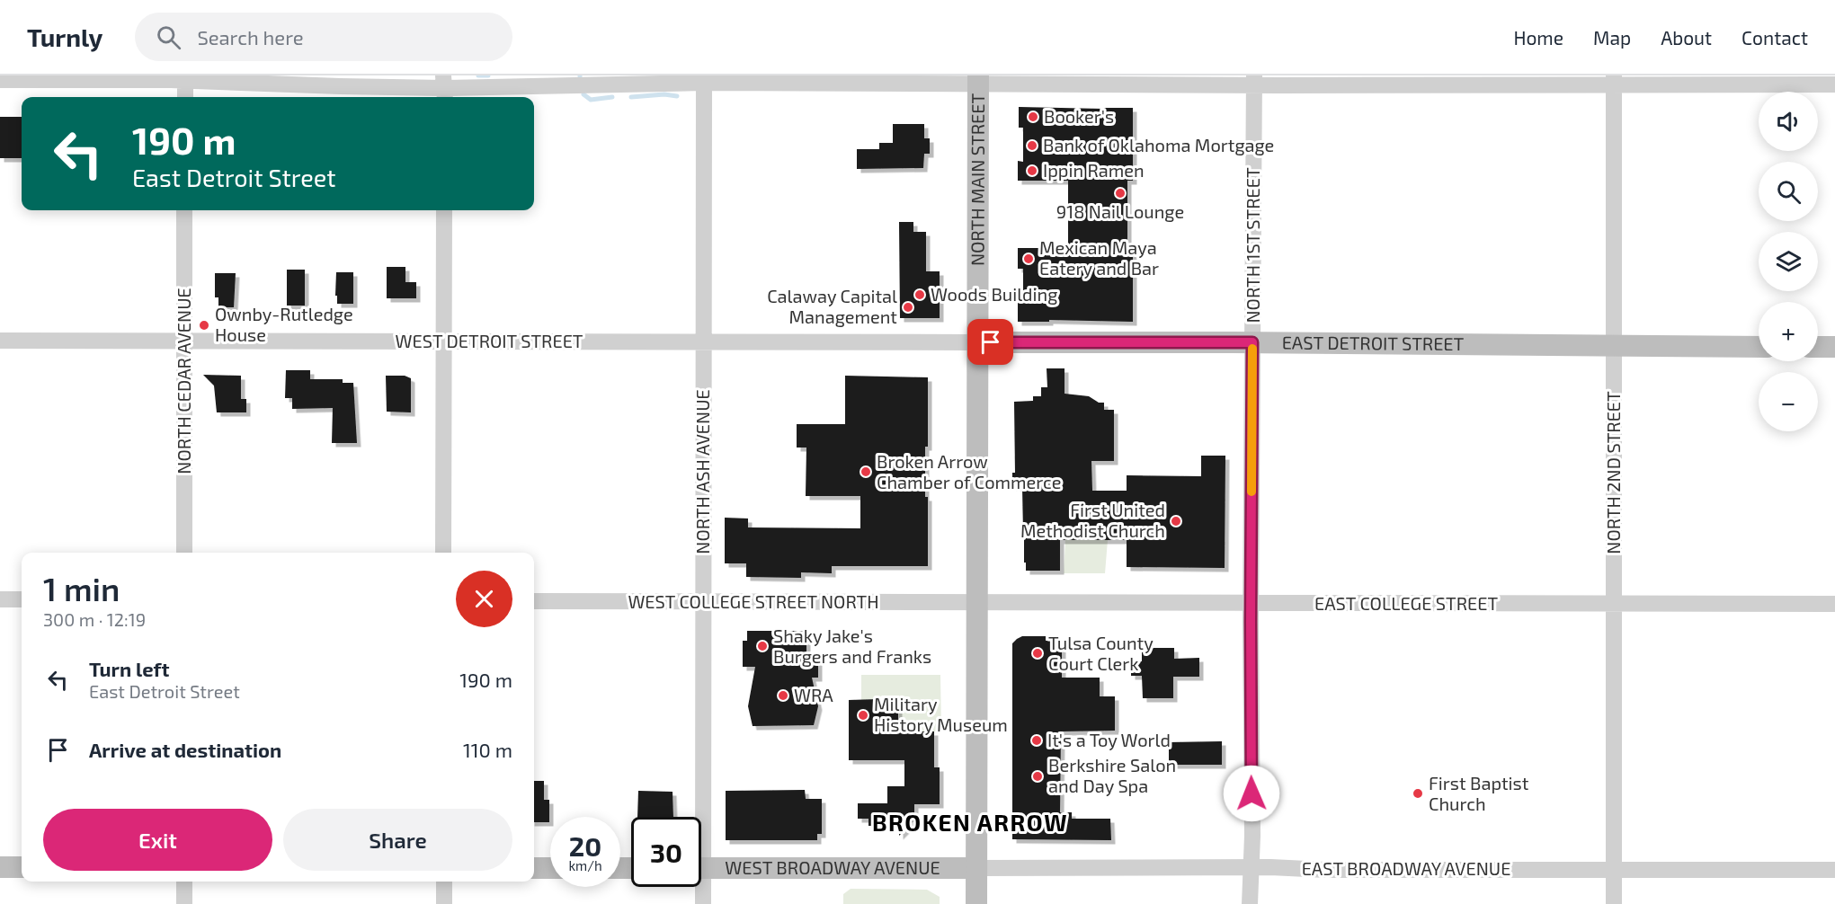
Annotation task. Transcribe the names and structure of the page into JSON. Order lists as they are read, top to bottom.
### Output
{
  "streets": {
    "street": [
      "NORTH MAIN STREET",
      "NORTH 1ST STREET",
      "WEST DETROIT STREET",
      "EAST DETROIT STREET",
      "NORTH CEDAR AVENUE",
      "NORTH ASH AVENUE",
      "NORTH 2ND STREET",
      "WEST COLLEGE STREET NORTH",
      "EAST COLLEGE STREET",
      "WEST BROADWAY AVENUE",
      "EAST BROADWAY AVENUE"
    ]
  },
  "crossings": [
    ["NORTH MAIN STREET", "WEST DETROIT STREET"],
    ["NORTH MAIN STREET", "EAST DETROIT STREET"],
    ["NORTH MAIN STREET", "WEST COLLEGE STREET NORTH"],
    ["NORTH MAIN STREET", "EAST COLLEGE STREET"],
    ["NORTH MAIN STREET", "WEST BROADWAY AVENUE"],
    ["NORTH MAIN STREET", "EAST BROADWAY AVENUE"],
    ["NORTH 1ST STREET", "EAST DETROIT STREET"],
    ["NORTH 1ST STREET", "EAST COLLEGE STREET"],
    ["NORTH 1ST STREET", "EAST BROADWAY AVENUE"],
    ["WEST DETROIT STREET", "EAST DETROIT STREET"],
    ["WEST DETROIT STREET", "NORTH CEDAR AVENUE"],
    ["WEST DETROIT STREET", "NORTH ASH AVENUE"],
    ["EAST DETROIT STREET", "NORTH 2ND STREET"],
    ["NORTH ASH AVENUE", "WEST COLLEGE STREET NORTH"],
    ["NORTH 2ND STREET", "EAST COLLEGE STREET"],
    ["NORTH 2ND STREET", "EAST BROADWAY AVENUE"],
    ["WEST COLLEGE STREET NORTH", "EAST COLLEGE STREET"],
    ["WEST BROADWAY AVENUE", "EAST BROADWAY AVENUE"]
  ],
  "districts": ["BROKEN ARROW"],
  "places": [
    "Booker's",
    "Bank of Oklahoma Mortgage",
    "Ippin Ramen",
    "918 Nail Lounge",
    "Mexican Maya Eatery and Bar",
    "Woods Building",
    "Calaway Capital Management",
    "Ownby-Rutledge House",
    "Broken Arrow Chamber of Commerce",
    "First United Methodist Church",
    "Shaky Jake's Burgers and Franks",
    "Tulsa County Court Clerk",
    "WRA",
    "Military History Museum",
    "It's a Toy World",
    "Berkshire Salon and Day Spa",
    "First Baptist Church"
  ],
  "page": {
    "header": "Turnly",
    "search": "Search here",
    "nav": [
      "Home",
      "Map",
      "About",
      "Contact"
    ],
    "map_buttons": ["+", "−"],
    "turn": ["190 m", "East Detroit Street"],
    "heading": ["1 min", "300 m · 12:19"],
    "list": [
      {
        "name": "Turn left",
        "note": "East Detroit Street",
        "value": "190 m"
      },
      {
        "name": "Arrive at destination",
        "value": "110 m"
      }
    ],
    "buttons": ["Exit", "Share"],
    "speed": "20 km/h",
    "limit": "30"
  }
}
